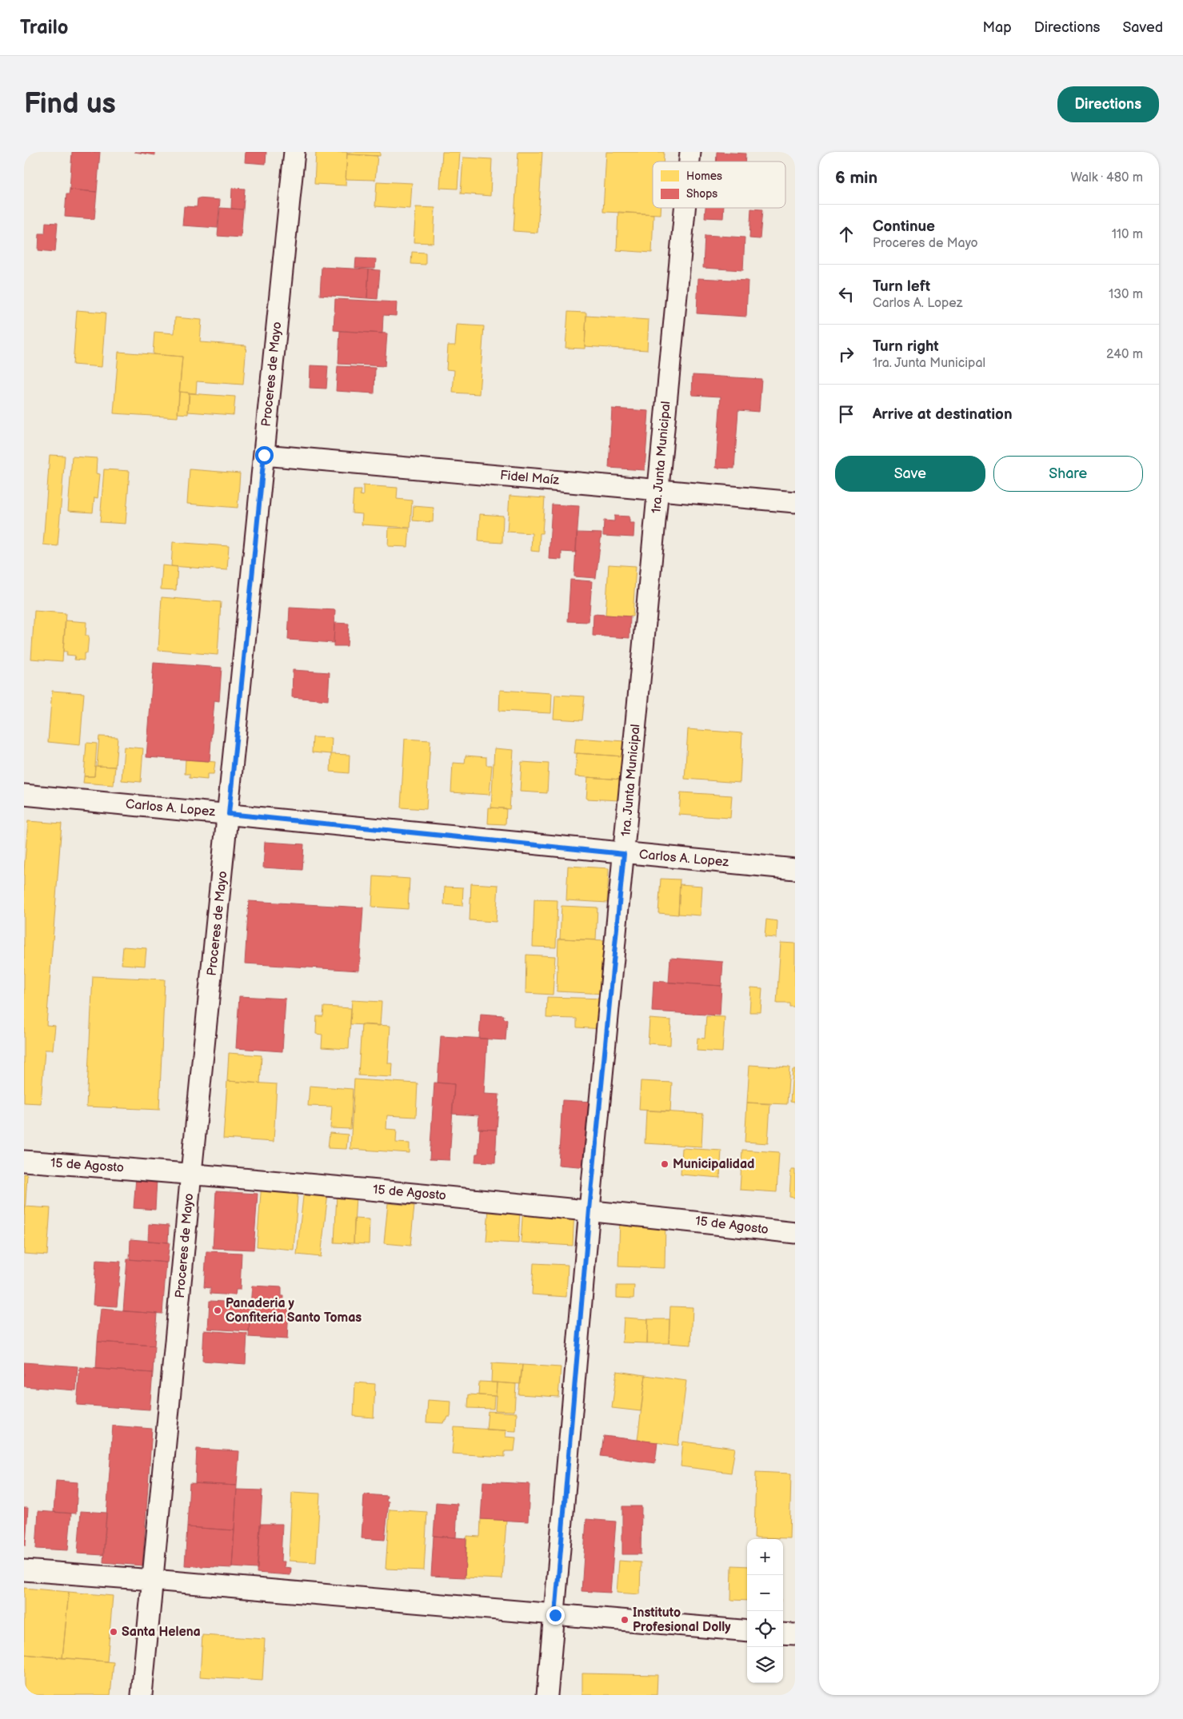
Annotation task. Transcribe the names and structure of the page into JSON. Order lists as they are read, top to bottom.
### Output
{
  "streets": {
    "street": [
      "Proceres de Mayo",
      "1ra. Junta Municipal",
      "Fidel Maíz",
      "Carlos A. Lopez",
      "15 de Agosto"
    ]
  },
  "crossings": [
    ["Proceres de Mayo", "Fidel Maíz"],
    ["Proceres de Mayo", "Carlos A. Lopez"],
    ["Proceres de Mayo", "15 de Agosto"],
    ["1ra. Junta Municipal", "Fidel Maíz"],
    ["1ra. Junta Municipal", "Carlos A. Lopez"],
    ["1ra. Junta Municipal", "15 de Agosto"]
  ],
  "places": [
    "Municipalidad",
    "Panaderia y Confiteria Santo Tomas",
    "Instituto Profesional Dolly",
    "Santa Helena"
  ],
  "legend": ["Homes", "Shops"],
  "page": {
    "header": "Trailo",
    "nav": ["Map", "Directions", "Saved"],
    "buttons": [
      "Directions",
      ["Save", "Share"]
    ],
    "title": "Find us",
    "heading": ["6 min", "Walk · 480 m"],
    "list": [
      ["Continue", "Proceres de Mayo", "110 m"],
      ["Turn left", "Carlos A. Lopez", "130 m"],
      ["Turn right", "1ra. Junta Municipal", "240 m"],
      "Arrive at destination"
    ],
    "map_buttons": ["+", "−"]
  }
}
